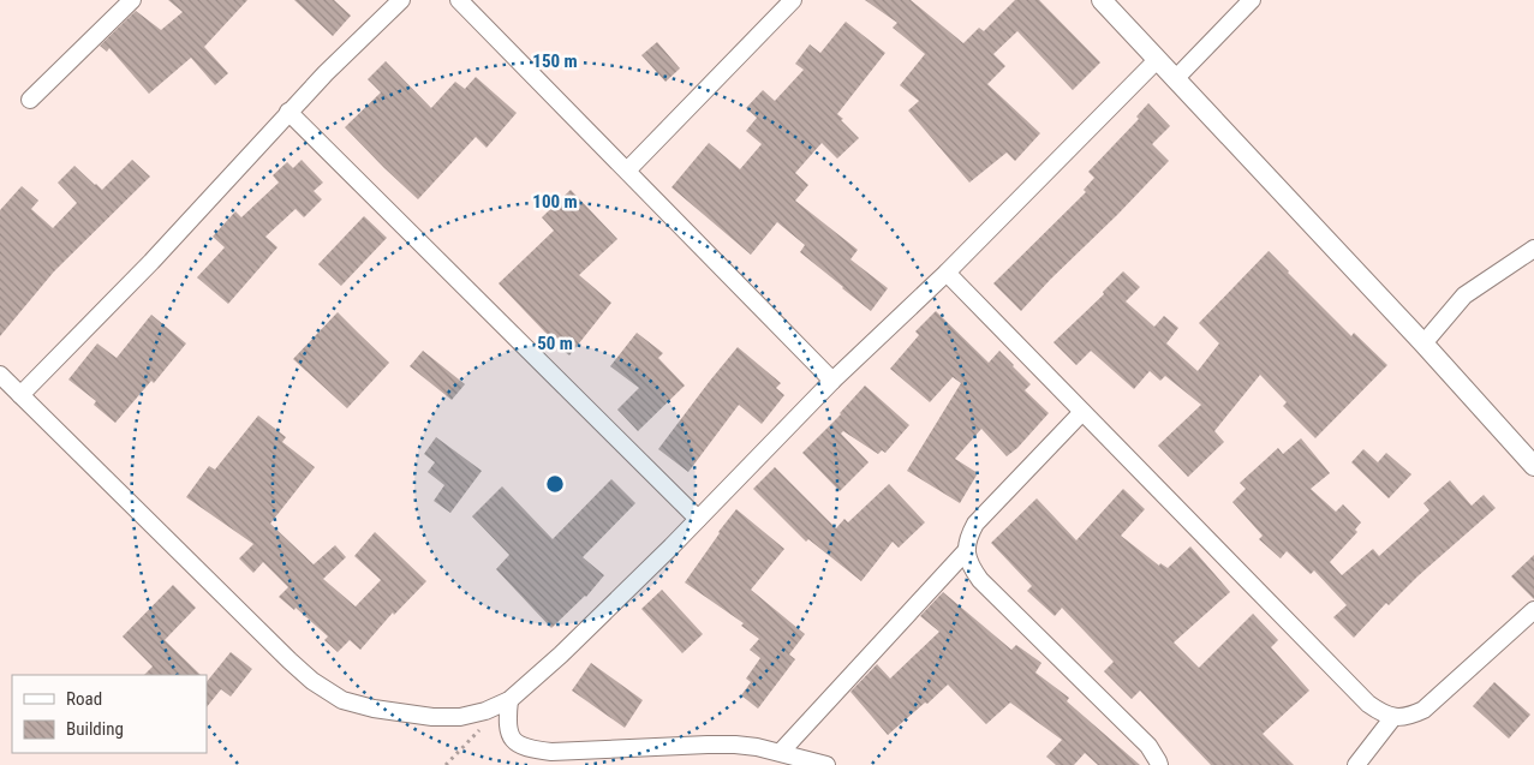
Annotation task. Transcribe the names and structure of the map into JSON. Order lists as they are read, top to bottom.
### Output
{
  "legend": ["Road", "Building"],
  "rings": ["150 m", "100 m", "50 m"]
}
